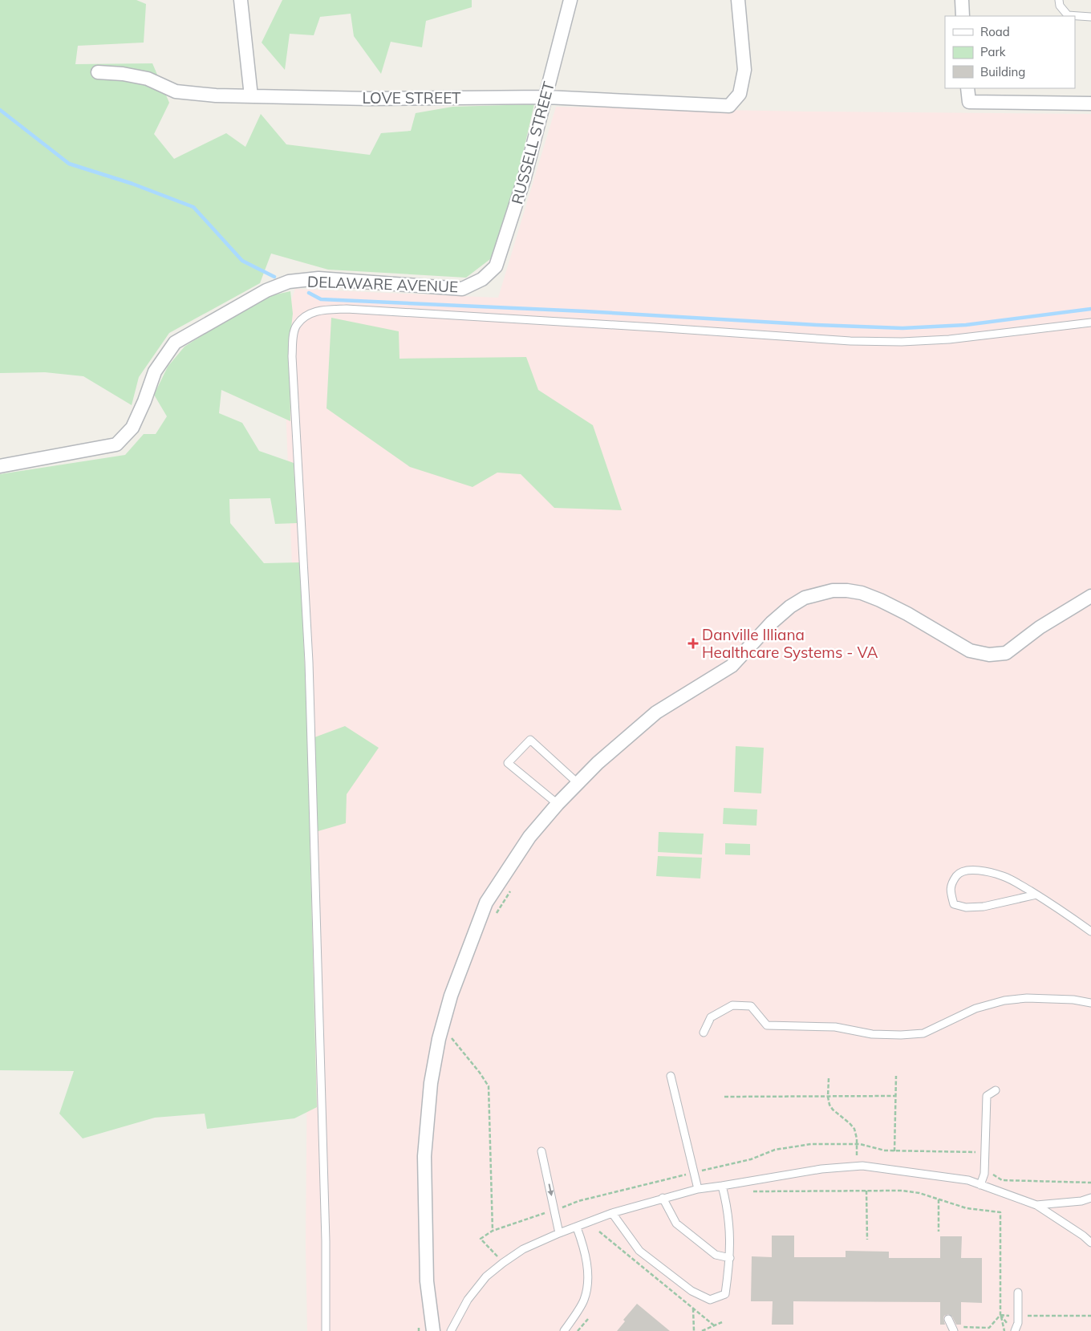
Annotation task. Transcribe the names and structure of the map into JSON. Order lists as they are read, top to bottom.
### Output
{
  "streets": {
    "street": ["LOVE STREET", "RUSSELL STREET", "DELAWARE AVENUE"]
  },
  "crossings": [
    ["LOVE STREET", "RUSSELL STREET"],
    ["RUSSELL STREET", "DELAWARE AVENUE"]
  ],
  "places": {
    "health": ["Danville Illiana Healthcare Systems - VA"]
  },
  "legend": ["Road", "Park", "Building"]
}
